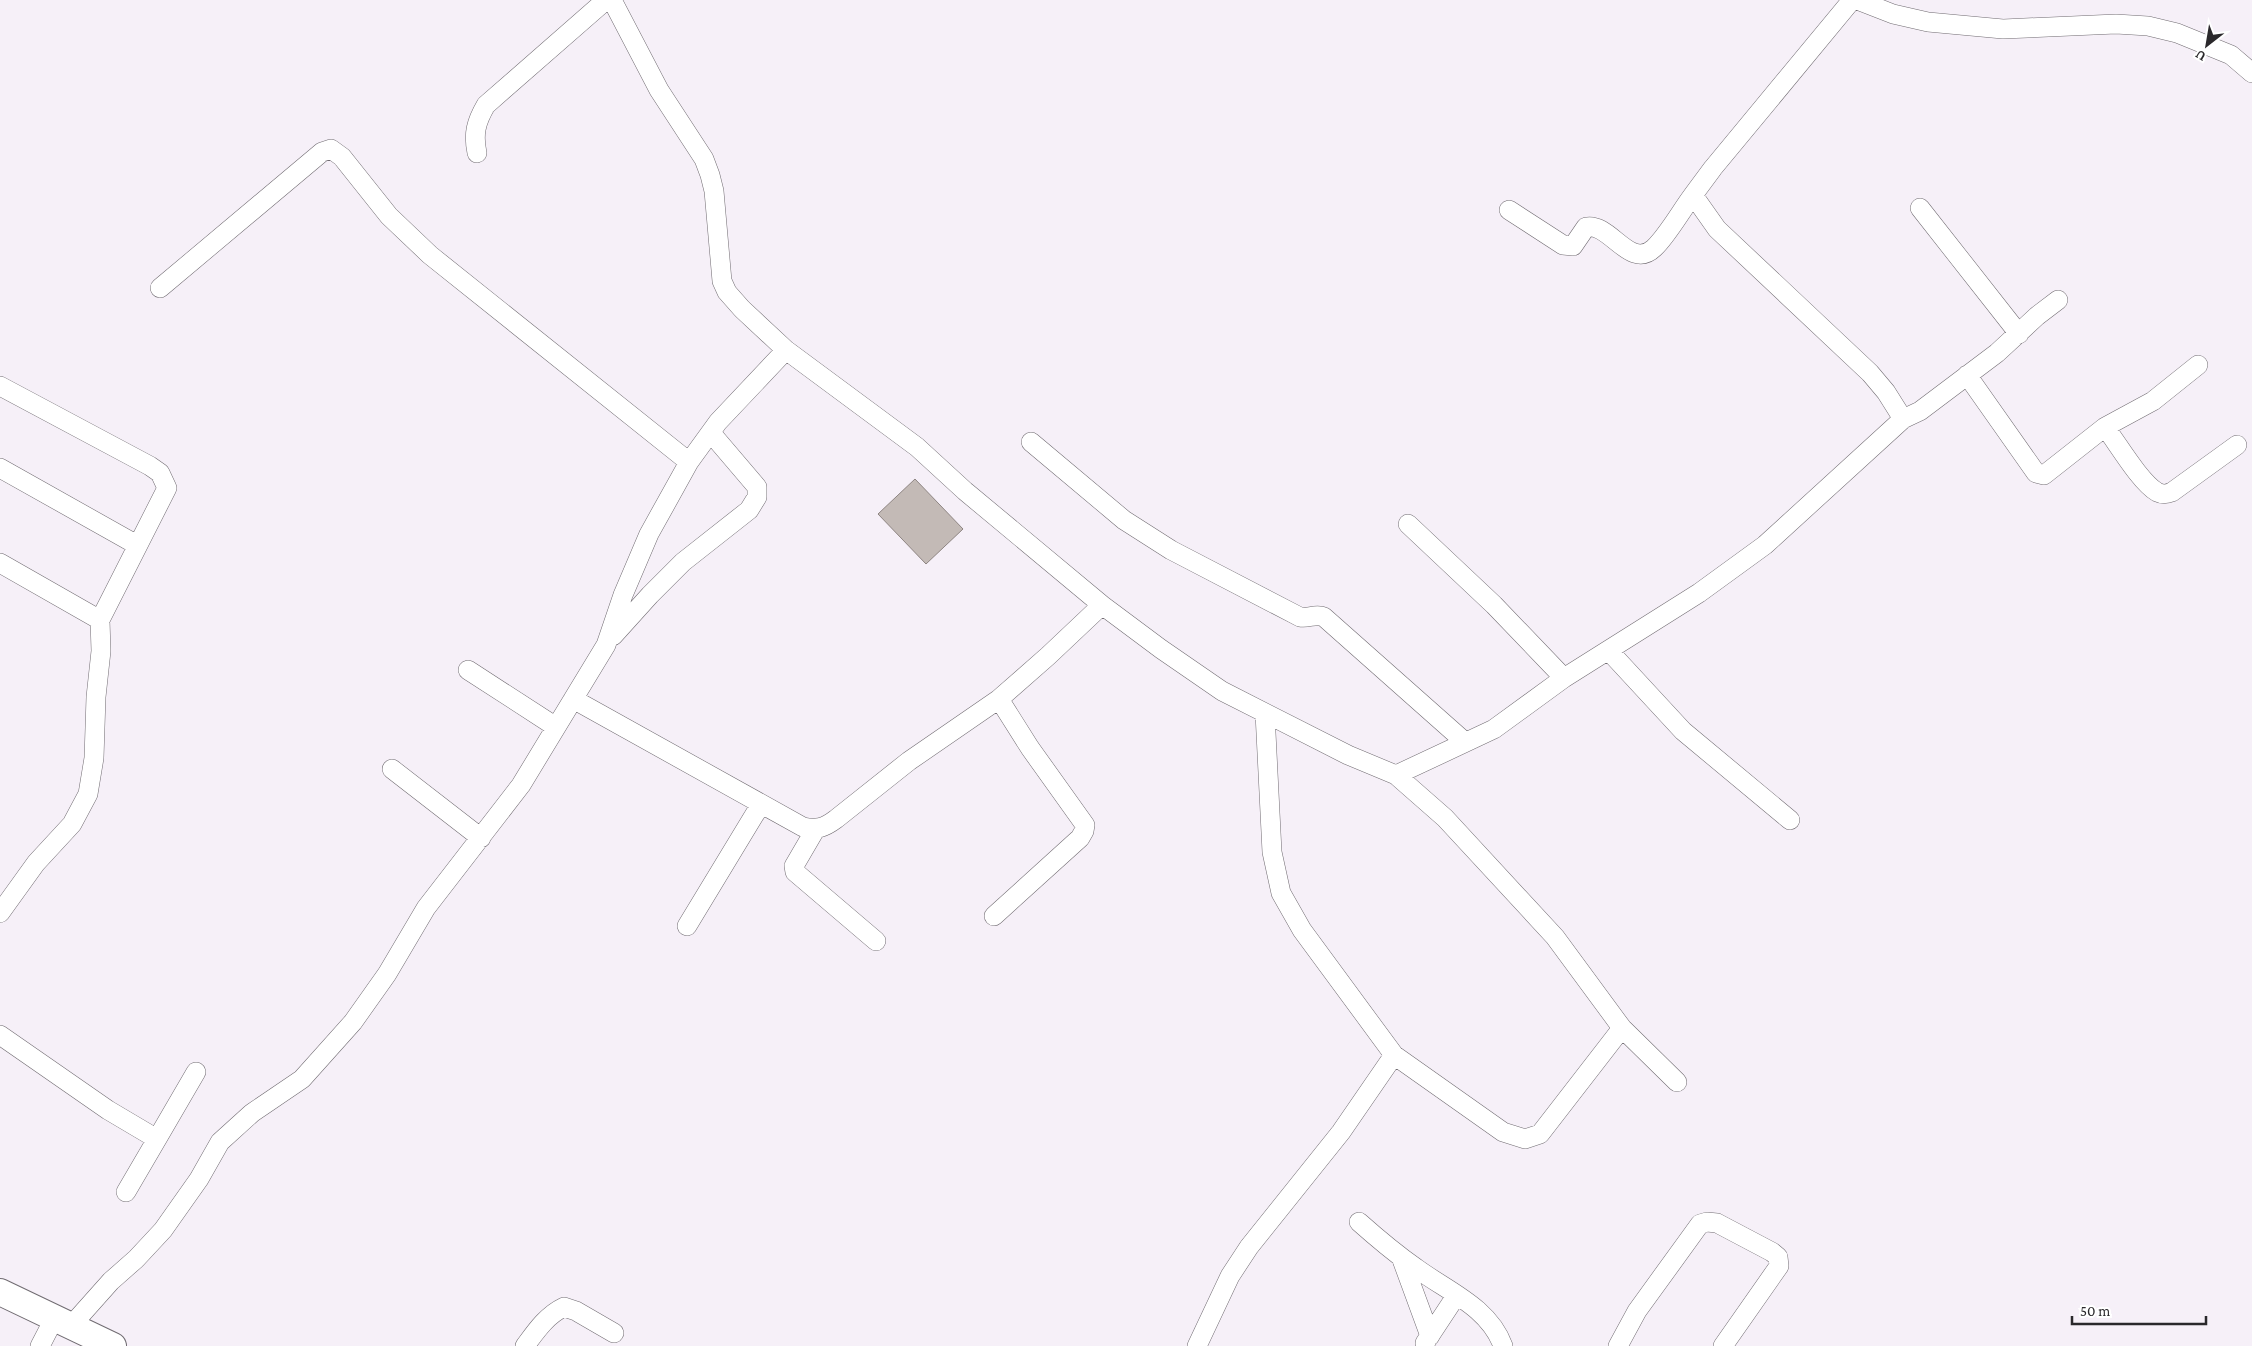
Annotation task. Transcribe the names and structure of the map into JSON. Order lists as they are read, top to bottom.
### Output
{
  "scale_bar": "50 m",
  "north": "bottom left"
}
